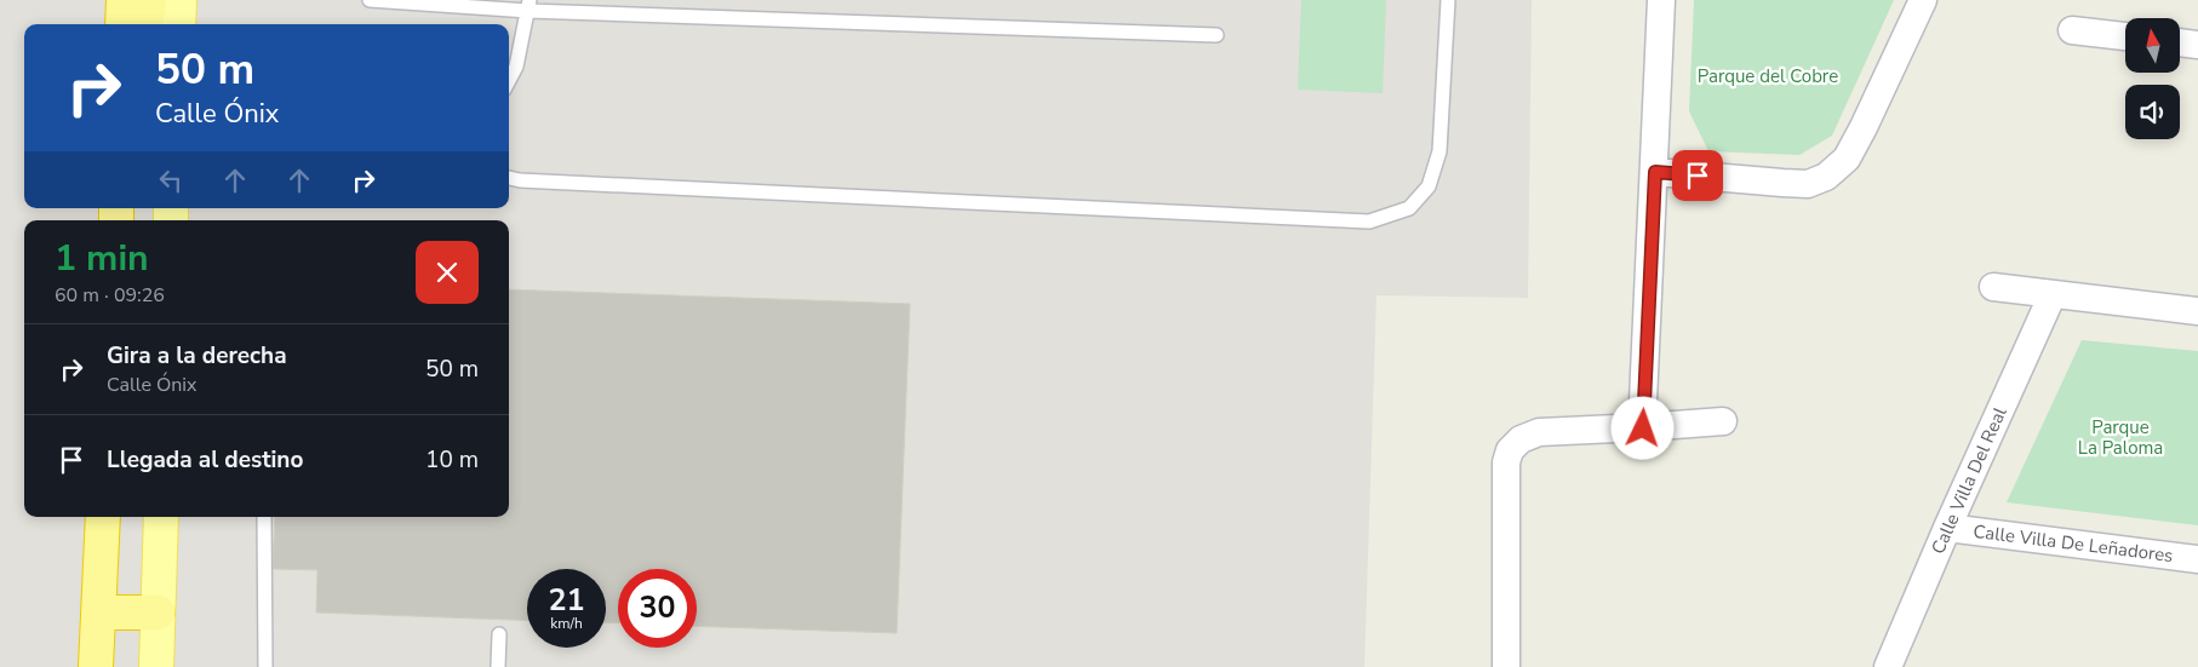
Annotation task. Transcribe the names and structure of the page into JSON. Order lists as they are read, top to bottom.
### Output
{
  "streets": {
    "street": ["Calle Villa Del Real", "Calle Villa De Leñadores"]
  },
  "crossings": [
    ["Calle Villa Del Real", "Calle Villa De Leñadores"]
  ],
  "parks": ["Parque del Cobre", "Parque La Paloma"],
  "north": "top",
  "page": {
    "turn": ["50 m", "Calle Ónix"],
    "heading": ["1 min", "60 m · 09:26"],
    "list": [
      {
        "name": "Gira a la derecha",
        "note": "Calle Ónix",
        "value": "50 m"
      },
      {
        "name": "Llegada al destino",
        "value": "10 m"
      }
    ],
    "speed": "21 km/h",
    "limit": "30"
  }
}
